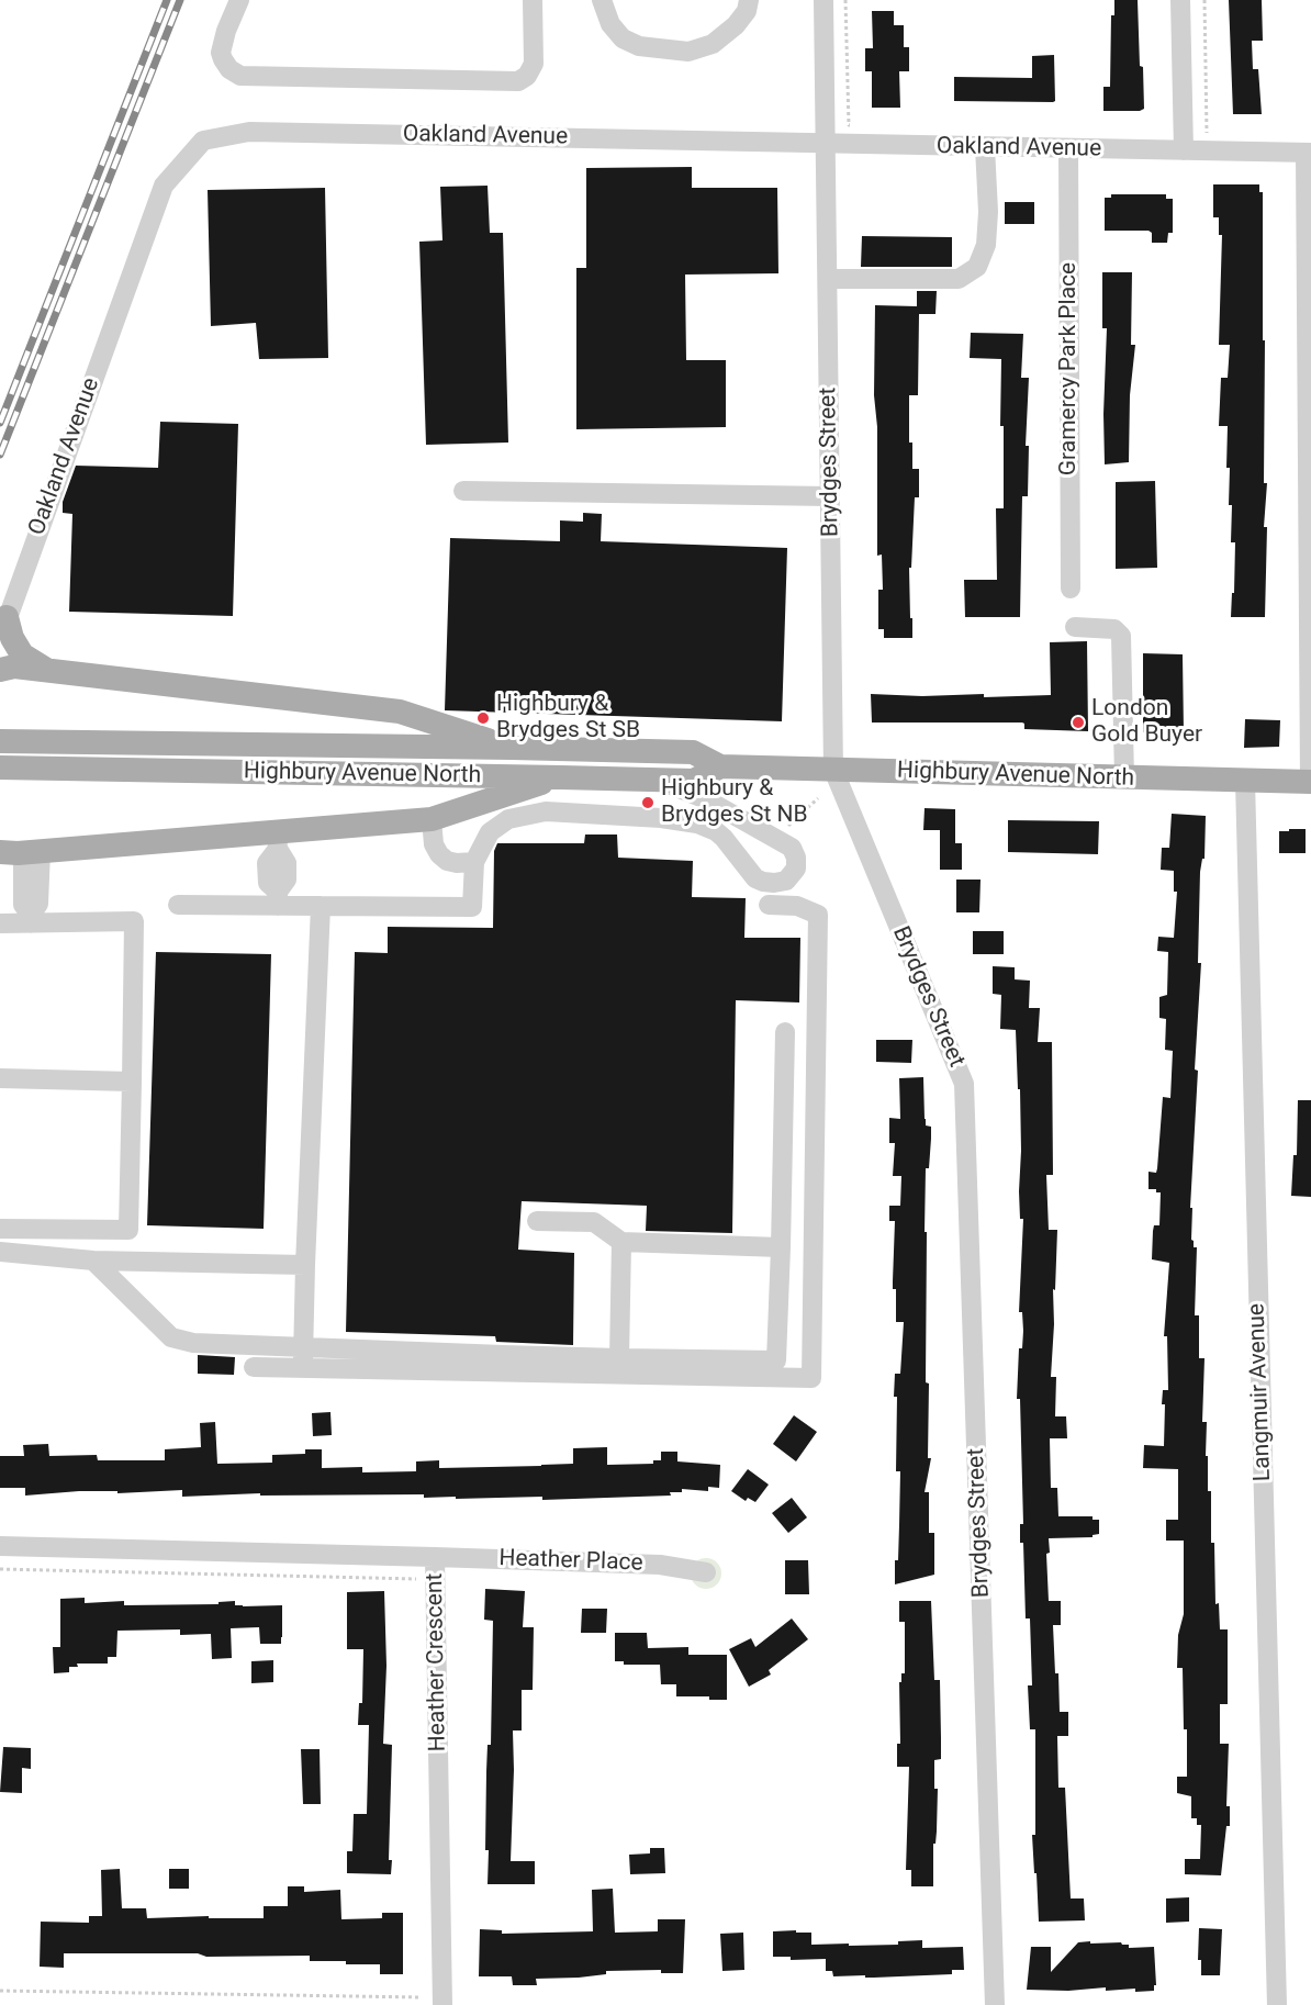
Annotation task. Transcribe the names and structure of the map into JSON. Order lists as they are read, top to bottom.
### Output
{
  "streets": {
    "main road": ["Highbury Avenue North"],
    "street": [
      "Oakland Avenue",
      "Gramercy Park Place",
      "Brydges Street",
      "Langmuir Avenue",
      "Heather Place",
      "Heather Crescent"
    ]
  },
  "crossings": [
    ["Oakland Avenue", "Gramercy Park Place"],
    ["Oakland Avenue", "Brydges Street"],
    ["Brydges Street", "Highbury Avenue North"],
    ["Highbury Avenue North", "Langmuir Avenue"],
    ["Heather Place", "Heather Crescent"]
  ],
  "places": ["Highbury & Brydges St SB", "London Gold Buyer", "Highbury & Brydges St NB"]
}
